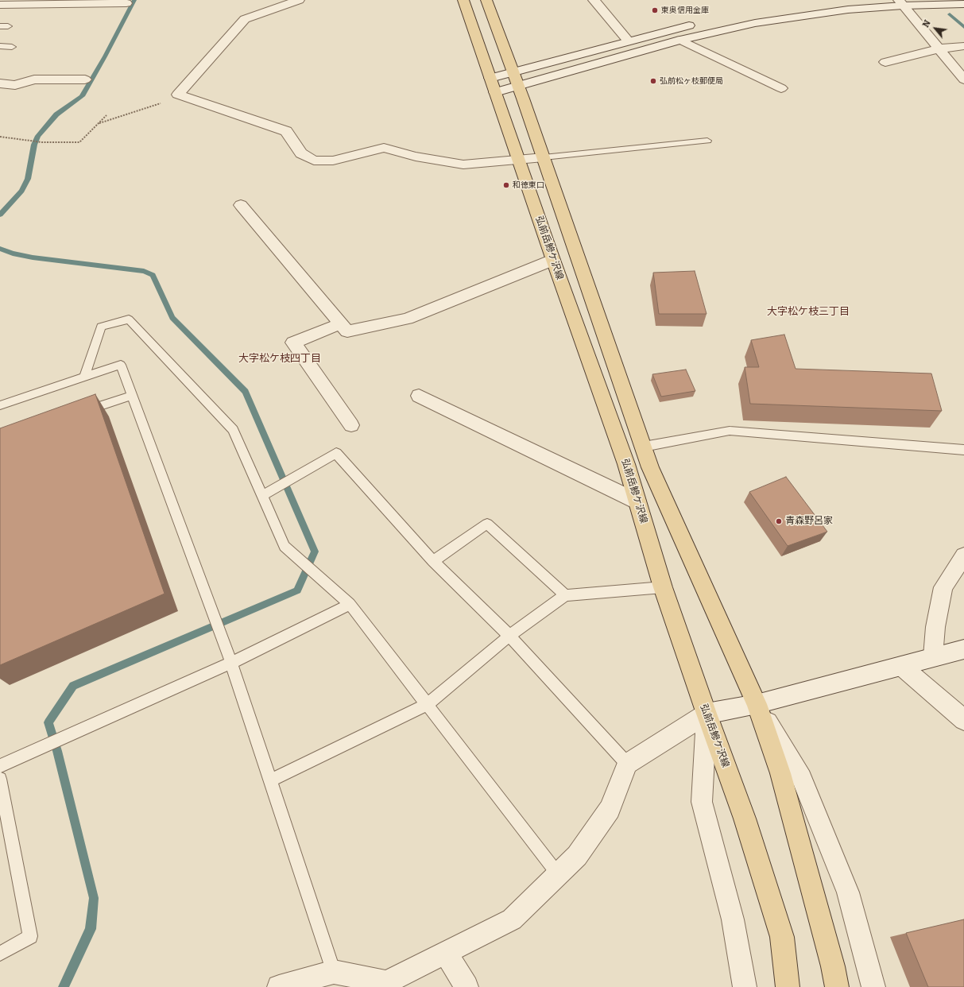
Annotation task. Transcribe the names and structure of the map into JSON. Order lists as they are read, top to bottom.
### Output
{
  "streets": {
    "main road": ["弘前岳鰺ケ沢線"]
  },
  "districts": ["大字松ケ枝三丁目", "大字松ケ枝四丁目"],
  "places": [
    "東奥信用金庫",
    "弘前松ヶ枝郵便局",
    "和徳東口",
    "青森野呂家"
  ],
  "north": "top left"
}
